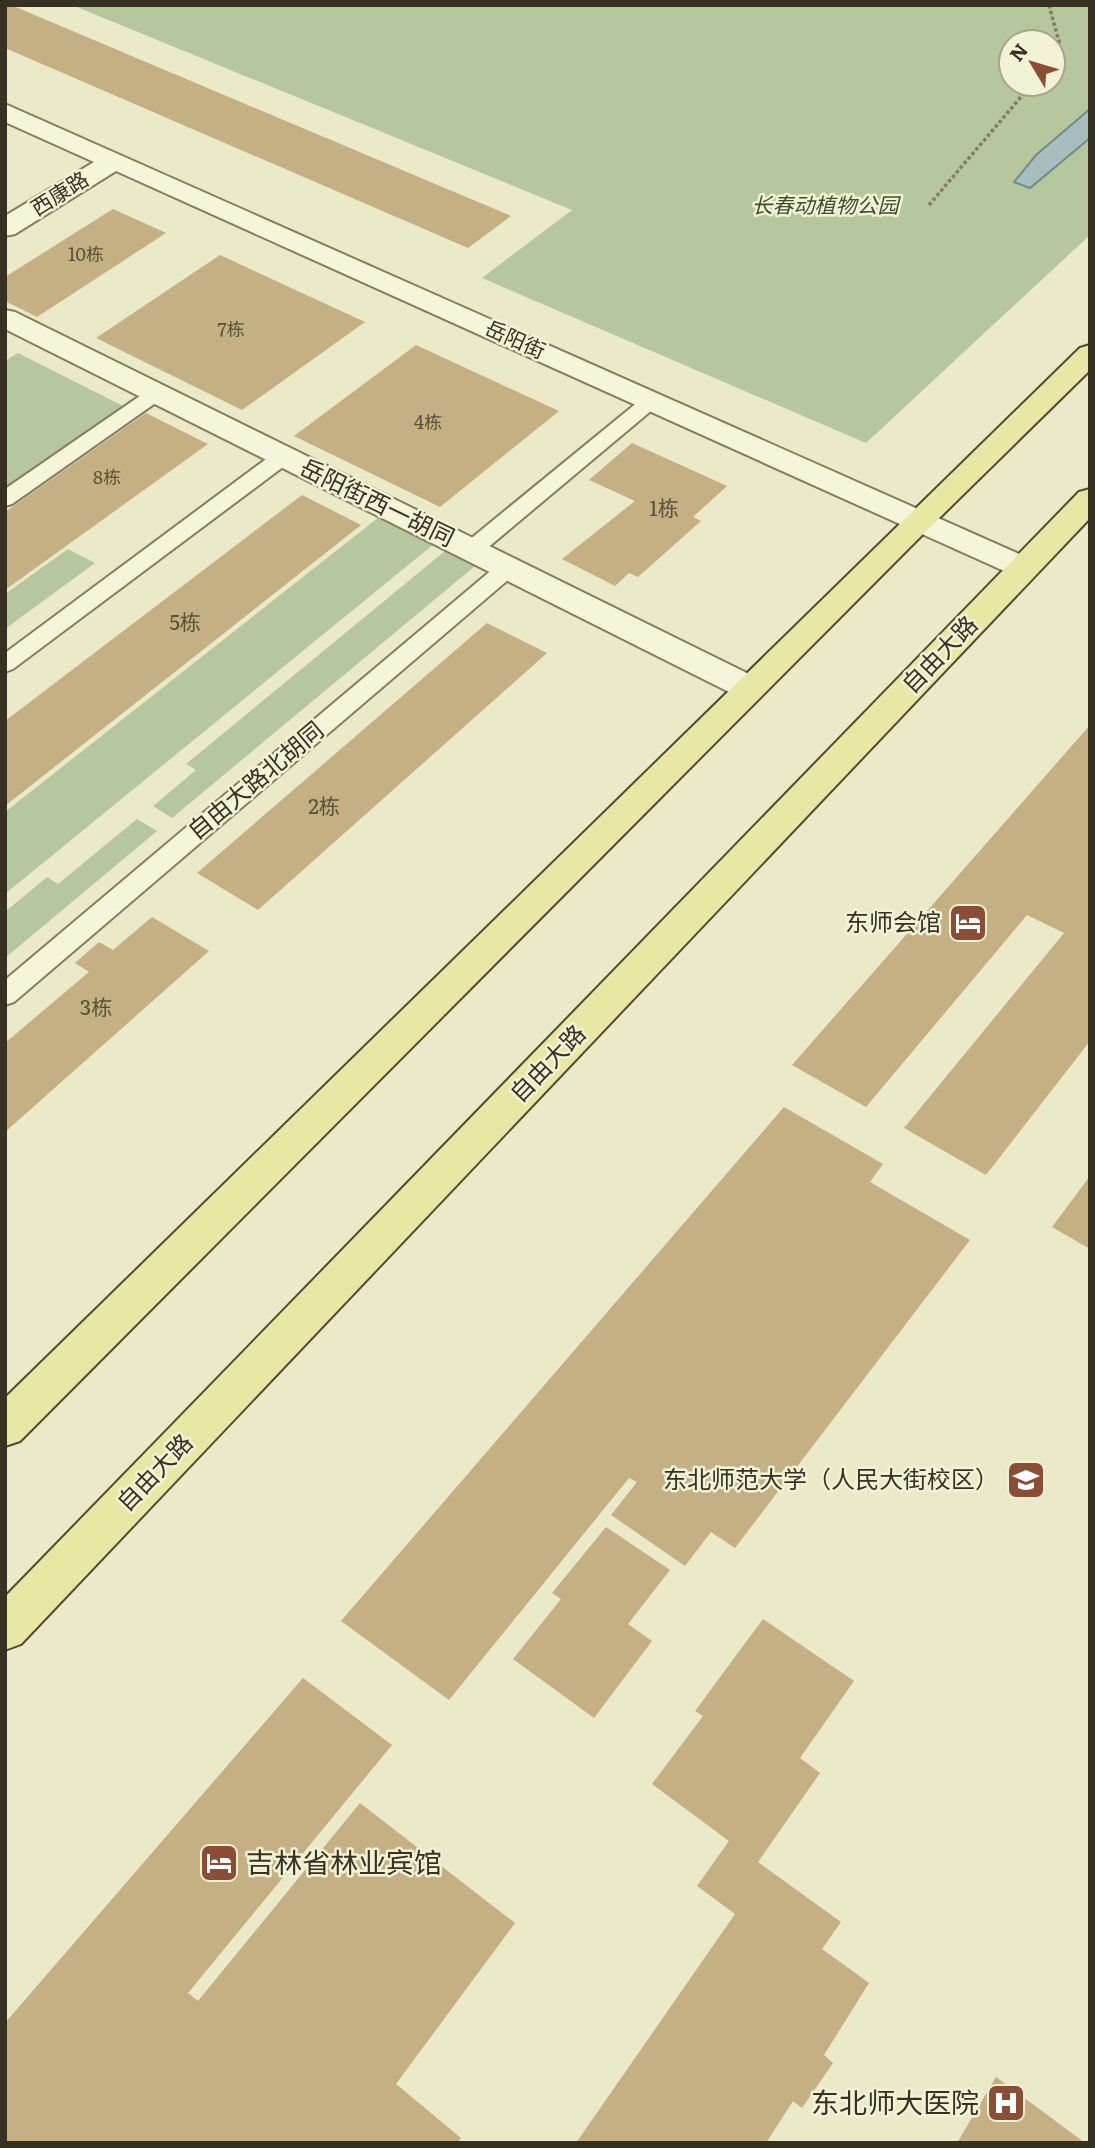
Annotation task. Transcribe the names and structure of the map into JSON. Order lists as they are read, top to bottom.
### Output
{
  "streets": {
    "main road": ["自由大路"],
    "street": ["西康路", "岳阳街", "岳阳街西一胡同"],
    "lane": ["自由大路北胡同"]
  },
  "crossings": [
    ["西康路", "岳阳街"],
    ["岳阳街", "自由大路"],
    ["岳阳街西一胡同", "自由大路北胡同"]
  ],
  "parks": ["长春动植物公园"],
  "places": {
    "hotel": ["东师会馆", "吉林省林业宾馆"],
    "school or university": ["东北师范大学（人民大街校区）"],
    "hospital": ["东北师大医院"]
  },
  "house_numbers": [
    "10栋",
    "7栋",
    "4栋",
    "8栋",
    "1栋",
    "5栋",
    "2栋",
    "3栋"
  ],
  "north": "top left"
}
